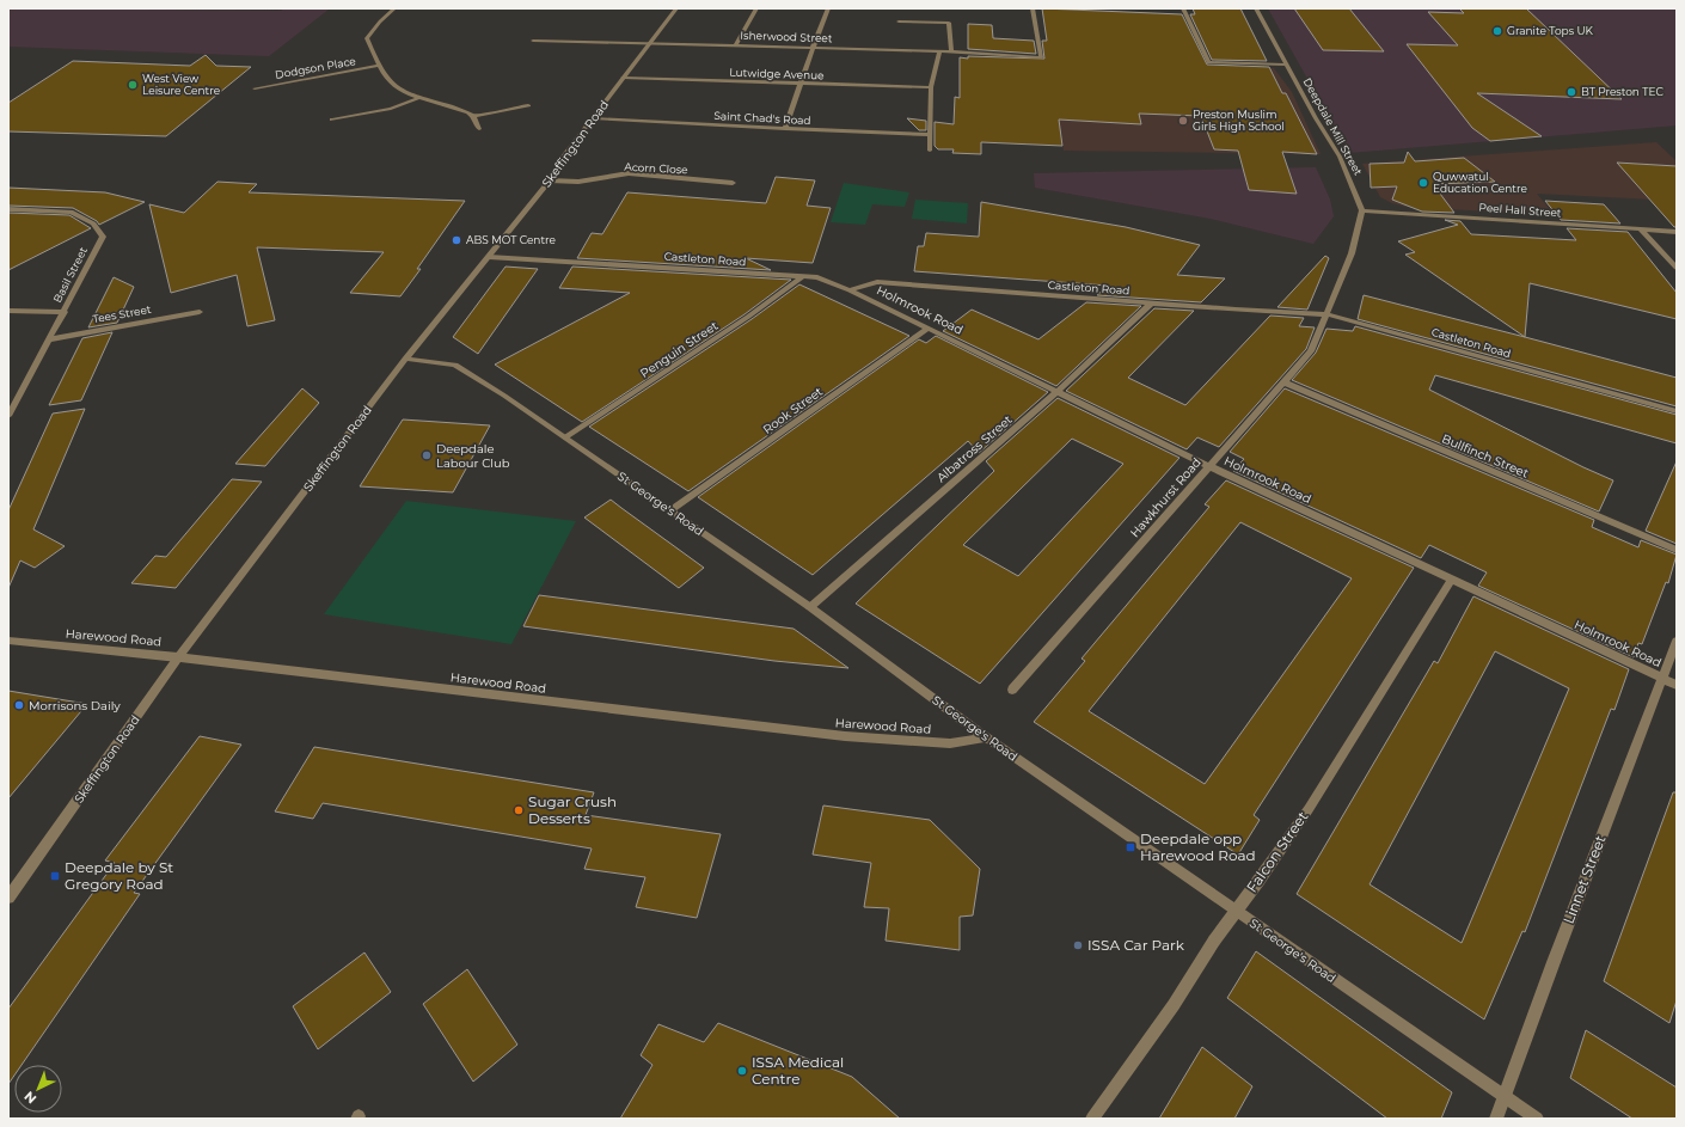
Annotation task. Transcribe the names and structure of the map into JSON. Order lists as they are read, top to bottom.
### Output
{
  "streets": {
    "street": [
      "Isherwood Street",
      "Dodgson Place",
      "Lutwidge Avenue",
      "Saint Chad's Road",
      "Deepdale Mill Street",
      "Skeffington Road",
      "Acorn Close",
      "Peel Hall Street",
      "Castleton Road",
      "Basil Street",
      "Holmrook Road",
      "Tees Street",
      "Penguin Street",
      "Rook Street",
      "Albatross Street",
      "Bullfinch Street",
      "Hawkhurst Road",
      "St George's Road",
      "Harewood Road",
      "Falcon Street",
      "Linnet Street"
    ]
  },
  "crossings": [
    ["Isherwood Street", "Skeffington Road"],
    ["Lutwidge Avenue", "Skeffington Road"],
    ["Saint Chad's Road", "Skeffington Road"],
    ["Deepdale Mill Street", "Peel Hall Street"],
    ["Skeffington Road", "Acorn Close"],
    ["Skeffington Road", "Castleton Road"],
    ["Skeffington Road", "St George's Road"],
    ["Skeffington Road", "Harewood Road"],
    ["Castleton Road", "Holmrook Road"],
    ["Castleton Road", "Penguin Street"],
    ["Castleton Road", "Albatross Street"],
    ["Castleton Road", "Hawkhurst Road"],
    ["Basil Street", "Tees Street"],
    ["Holmrook Road", "Rook Street"],
    ["Holmrook Road", "Albatross Street"],
    ["Holmrook Road", "Hawkhurst Road"],
    ["Holmrook Road", "Falcon Street"],
    ["Holmrook Road", "Linnet Street"],
    ["Penguin Street", "St George's Road"],
    ["Rook Street", "St George's Road"],
    ["Albatross Street", "St George's Road"],
    ["Bullfinch Street", "Hawkhurst Road"],
    ["St George's Road", "Harewood Road"],
    ["St George's Road", "Falcon Street"],
    ["St George's Road", "Linnet Street"]
  ],
  "places": {
    "other": [
      "Granite Tops UK",
      "West View Leisure Centre",
      "BT Preston TEC",
      "Preston Muslim Girls High School",
      "Quwwatul Education Centre",
      "ABS MOT Centre",
      "Deepdale Labour Club",
      "Morrisons Daily",
      "Sugar Crush Desserts",
      "ISSA Car Park",
      "ISSA Medical Centre"
    ],
    "transit": ["Deepdale opp Harewood Road", "Deepdale by St Gregory Road"]
  },
  "north": "bottom left"
}
